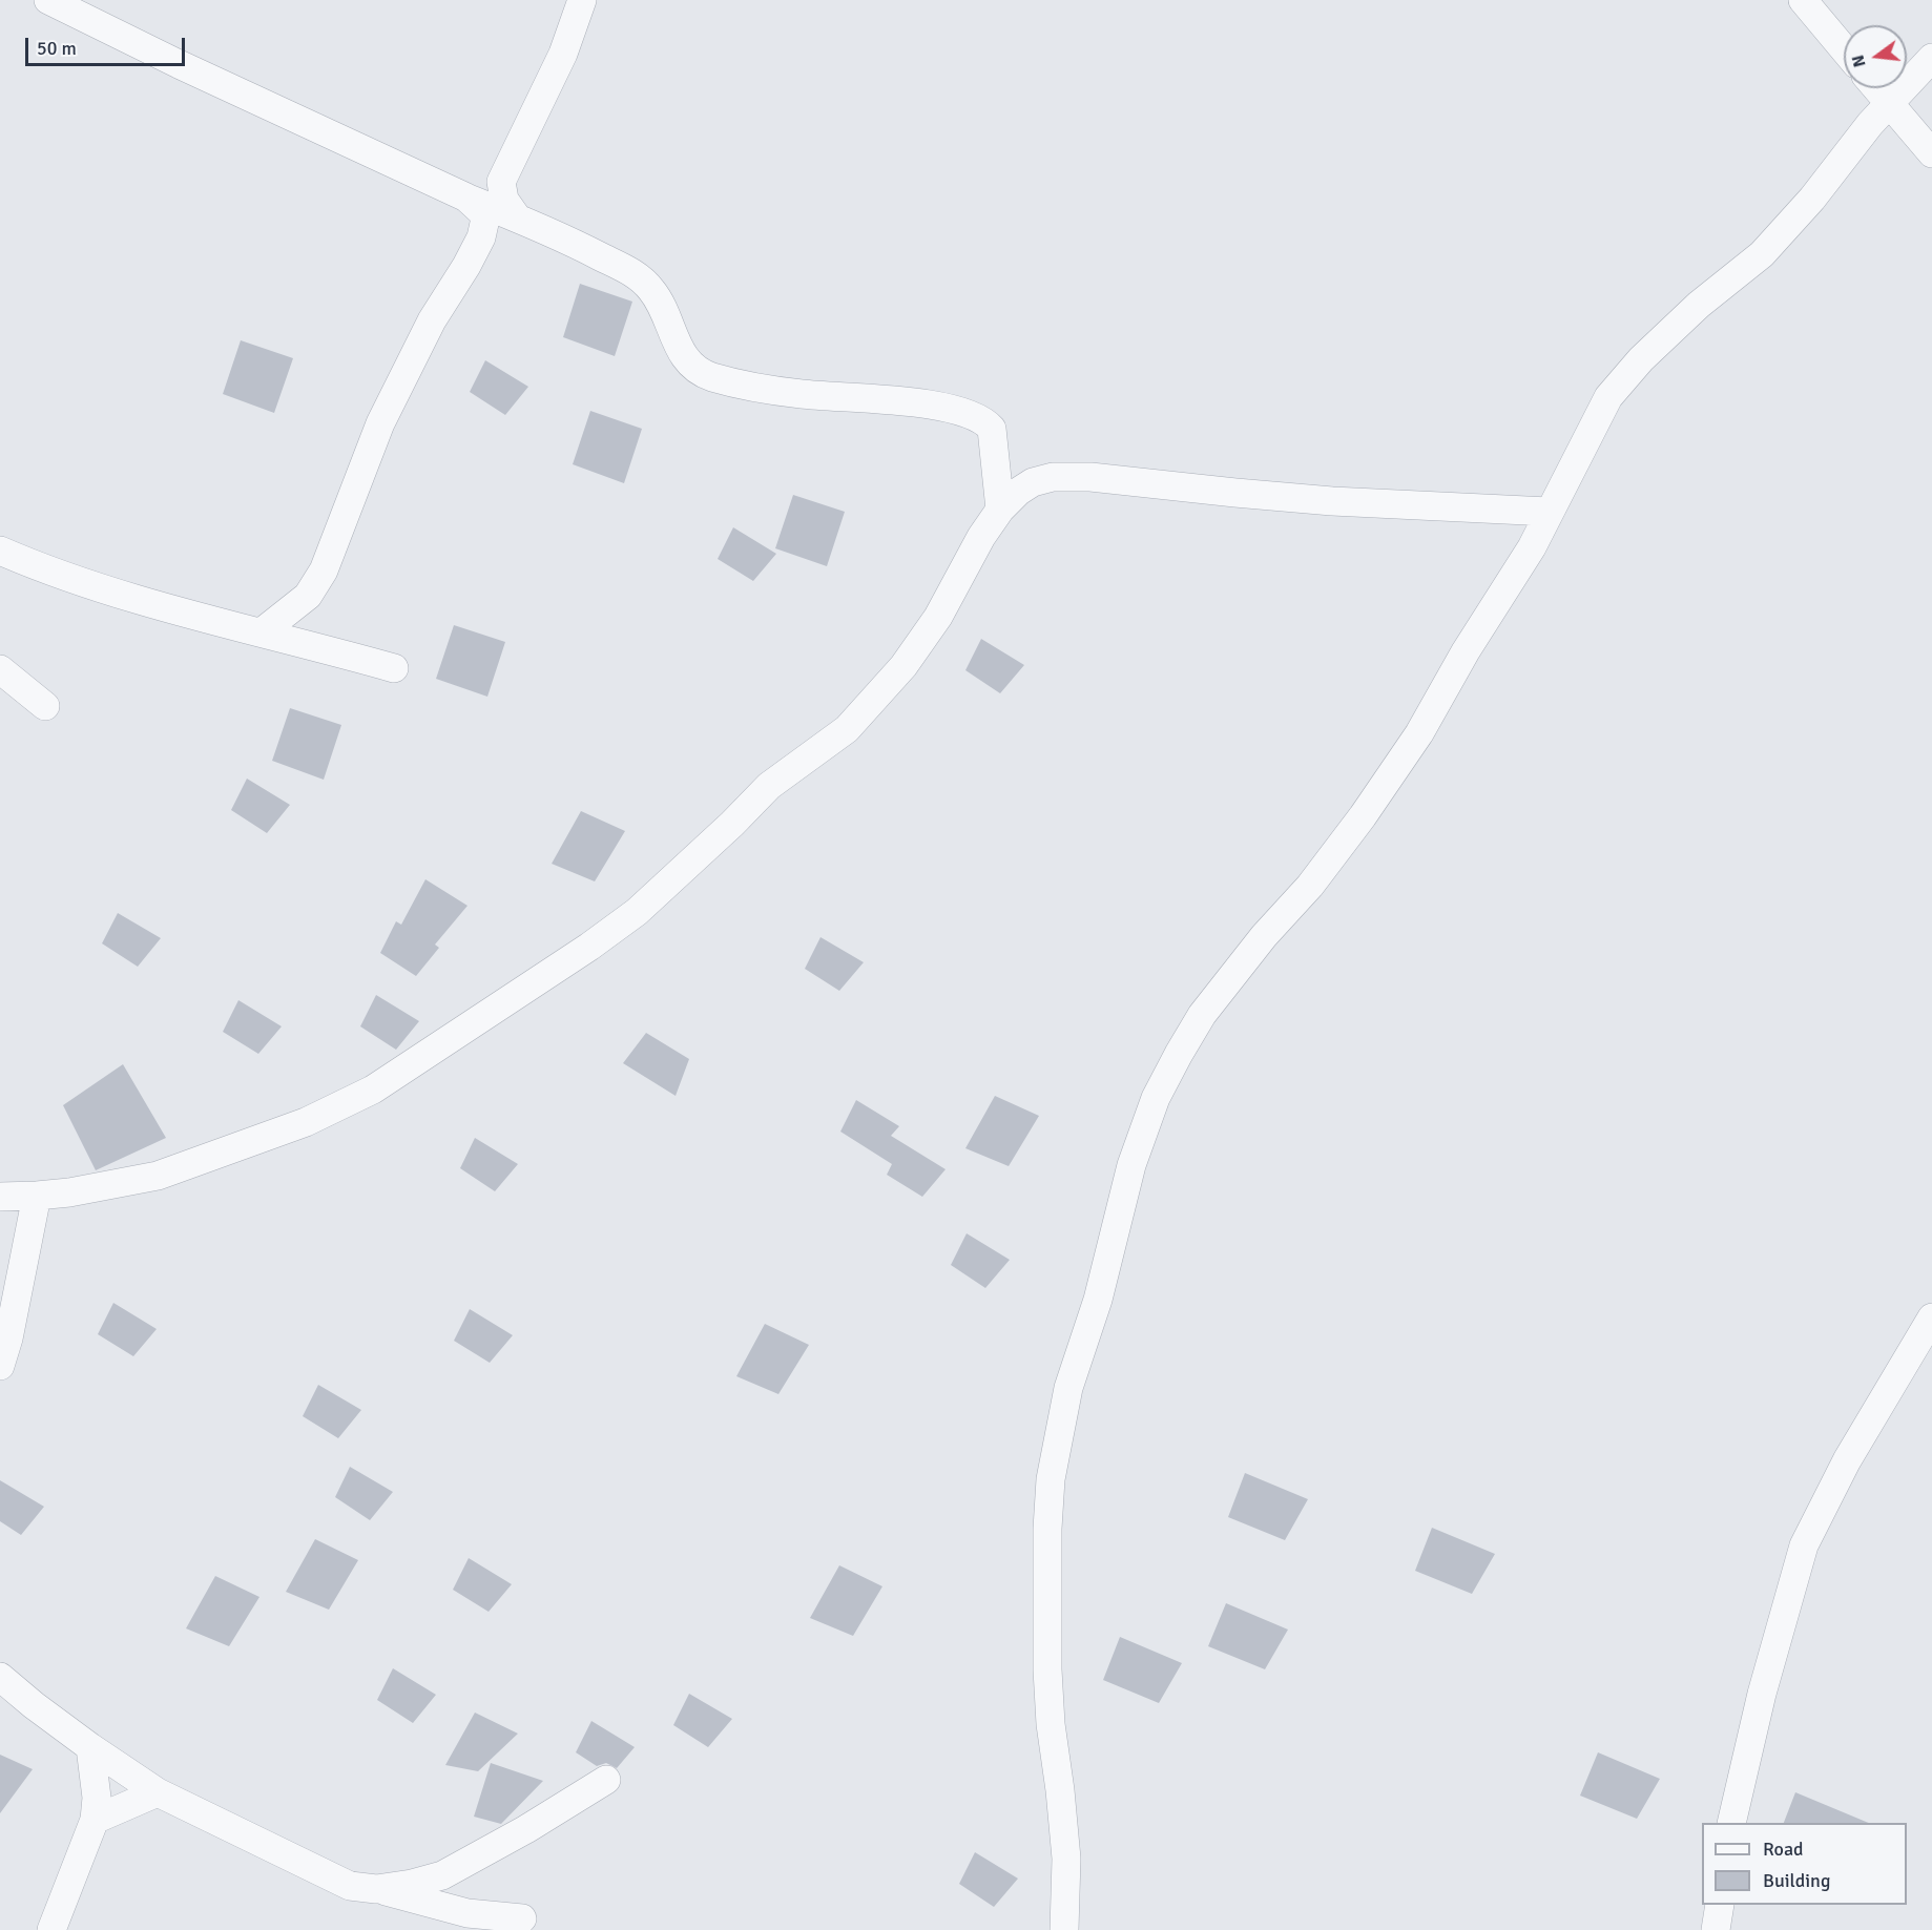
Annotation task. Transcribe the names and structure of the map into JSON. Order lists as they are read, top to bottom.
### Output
{
  "legend": ["Road", "Building"],
  "scale_bar": "50 m",
  "north": "left"
}
